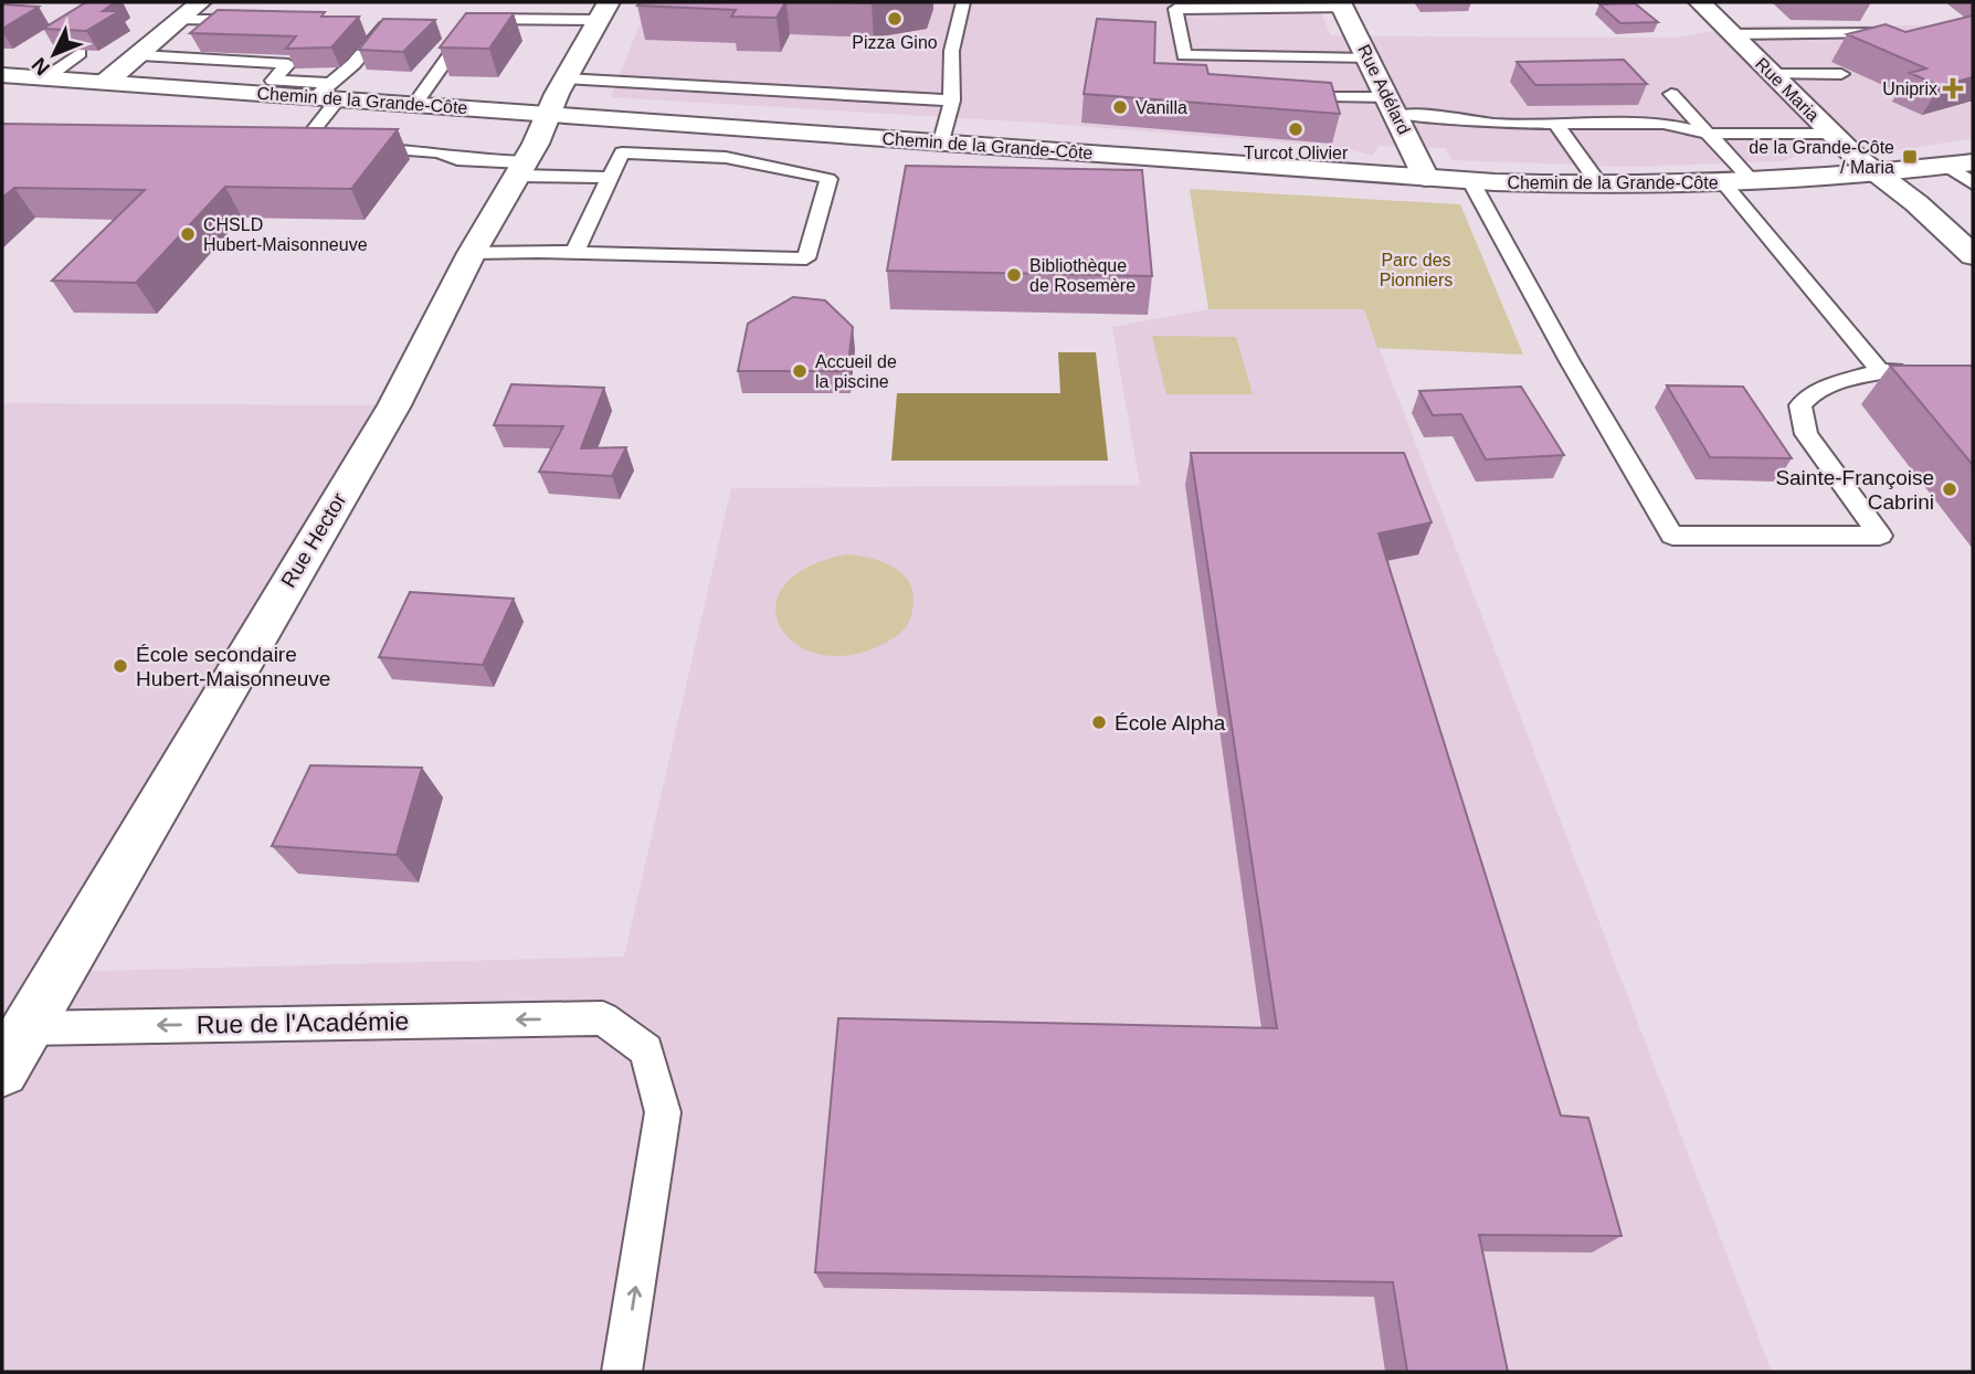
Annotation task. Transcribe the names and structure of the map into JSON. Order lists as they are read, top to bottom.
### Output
{
  "streets": {
    "street": [
      "Rue Adélard",
      "Rue Maria",
      "Chemin de la Grande-Côte",
      "Rue Hector"
    ],
    "lane": ["Rue de l'Académie"]
  },
  "crossings": [
    ["Rue Adélard", "Chemin de la Grande-Côte"],
    ["Rue Maria", "Chemin de la Grande-Côte"],
    ["Chemin de la Grande-Côte", "Rue Hector"],
    ["Rue Hector", "Rue de l'Académie"]
  ],
  "parks": ["Parc des Pionniers"],
  "places": {
    "other": [
      "Pizza Gino",
      "Vanilla",
      "Turcot Olivier",
      "CHSLD Hubert-Maisonneuve",
      "Bibliothèque de Rosemère",
      "Accueil de la piscine",
      "Sainte-Françoise Cabrini",
      "École secondaire Hubert-Maisonneuve",
      "École Alpha"
    ],
    "health": ["Uniprix"],
    "transit": ["de la Grande-Côte / Maria"]
  },
  "north": "bottom left"
}
